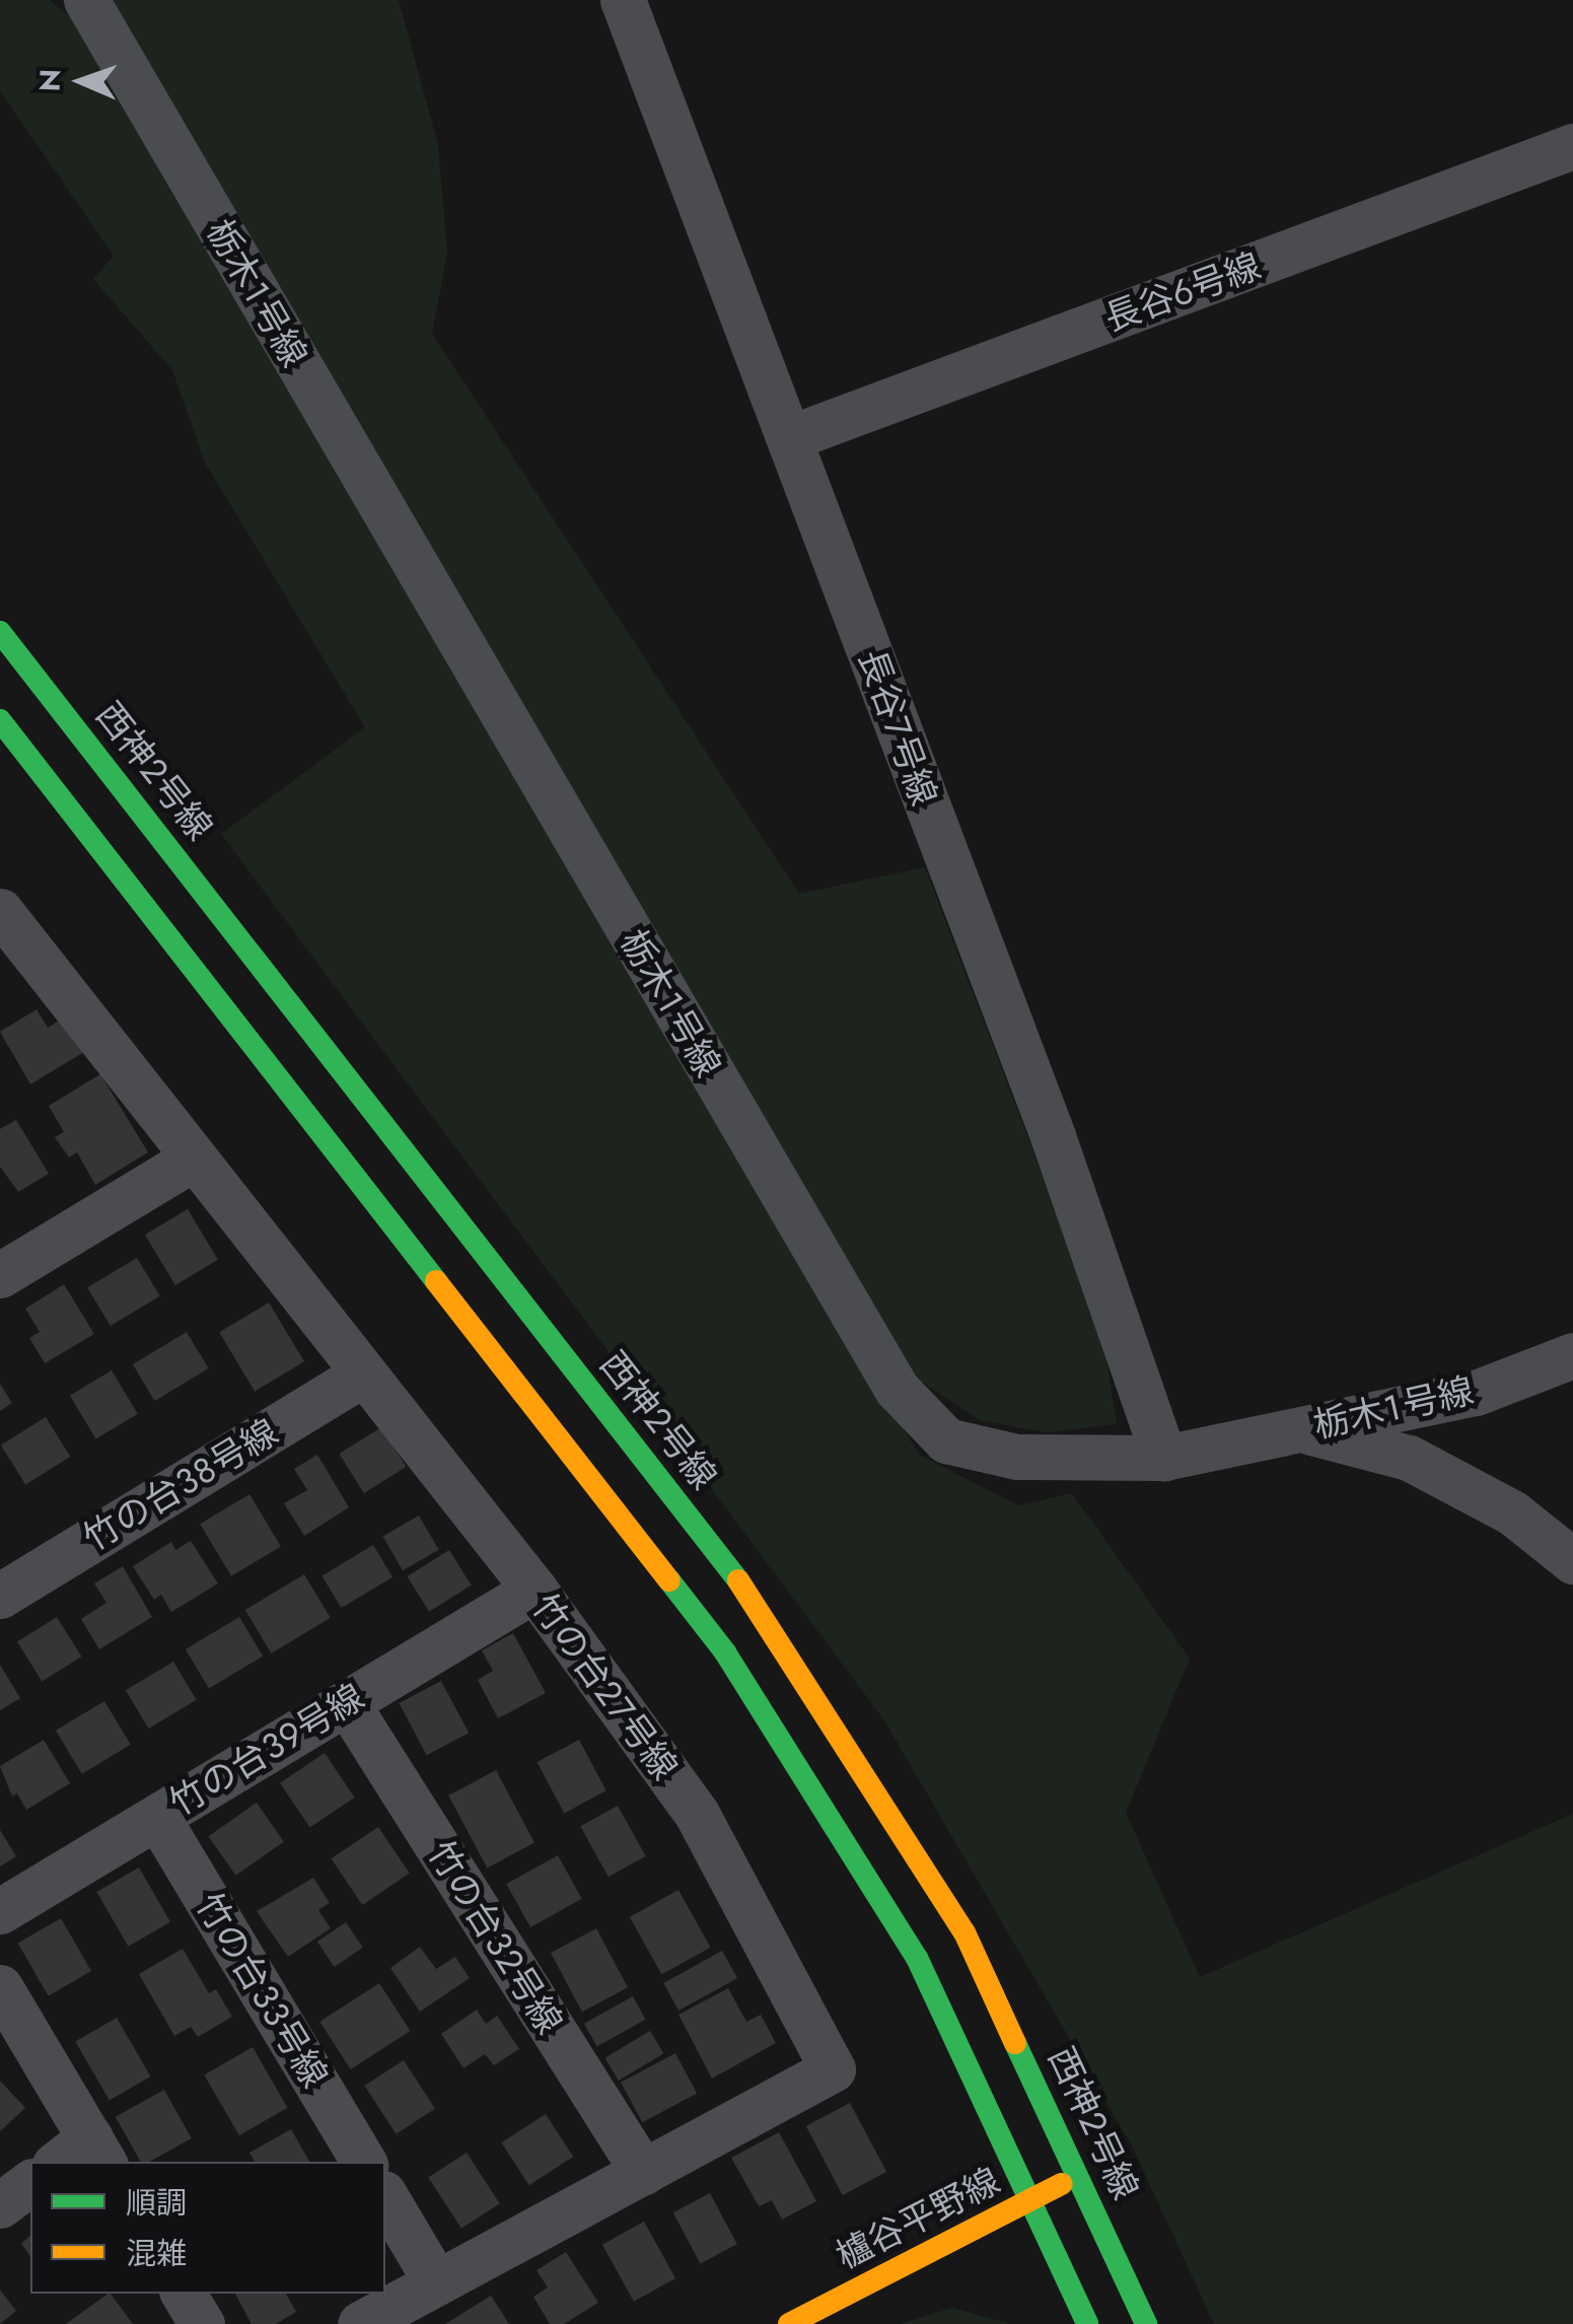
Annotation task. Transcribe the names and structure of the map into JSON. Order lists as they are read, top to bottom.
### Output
{
  "streets": {
    "street": [
      "長谷６号線",
      "栃木１号線",
      "長谷７号線",
      "西神２号線",
      "竹の台３８号線",
      "竹の台２７号線",
      "竹の台３９号線",
      "竹の台３２号線",
      "竹の台３３号線",
      "櫨谷平野線"
    ]
  },
  "crossings": [
    ["長谷６号線", "長谷７号線"],
    ["栃木１号線", "長谷７号線"],
    ["西神２号線", "櫨谷平野線"],
    ["竹の台３８号線", "竹の台２７号線"],
    ["竹の台２７号線", "竹の台３９号線"],
    ["竹の台２７号線", "竹の台３２号線"],
    ["竹の台３９号線", "竹の台３２号線"],
    ["竹の台３９号線", "竹の台３３号線"]
  ],
  "legend": ["順調", "混雑"],
  "north": "left"
}
